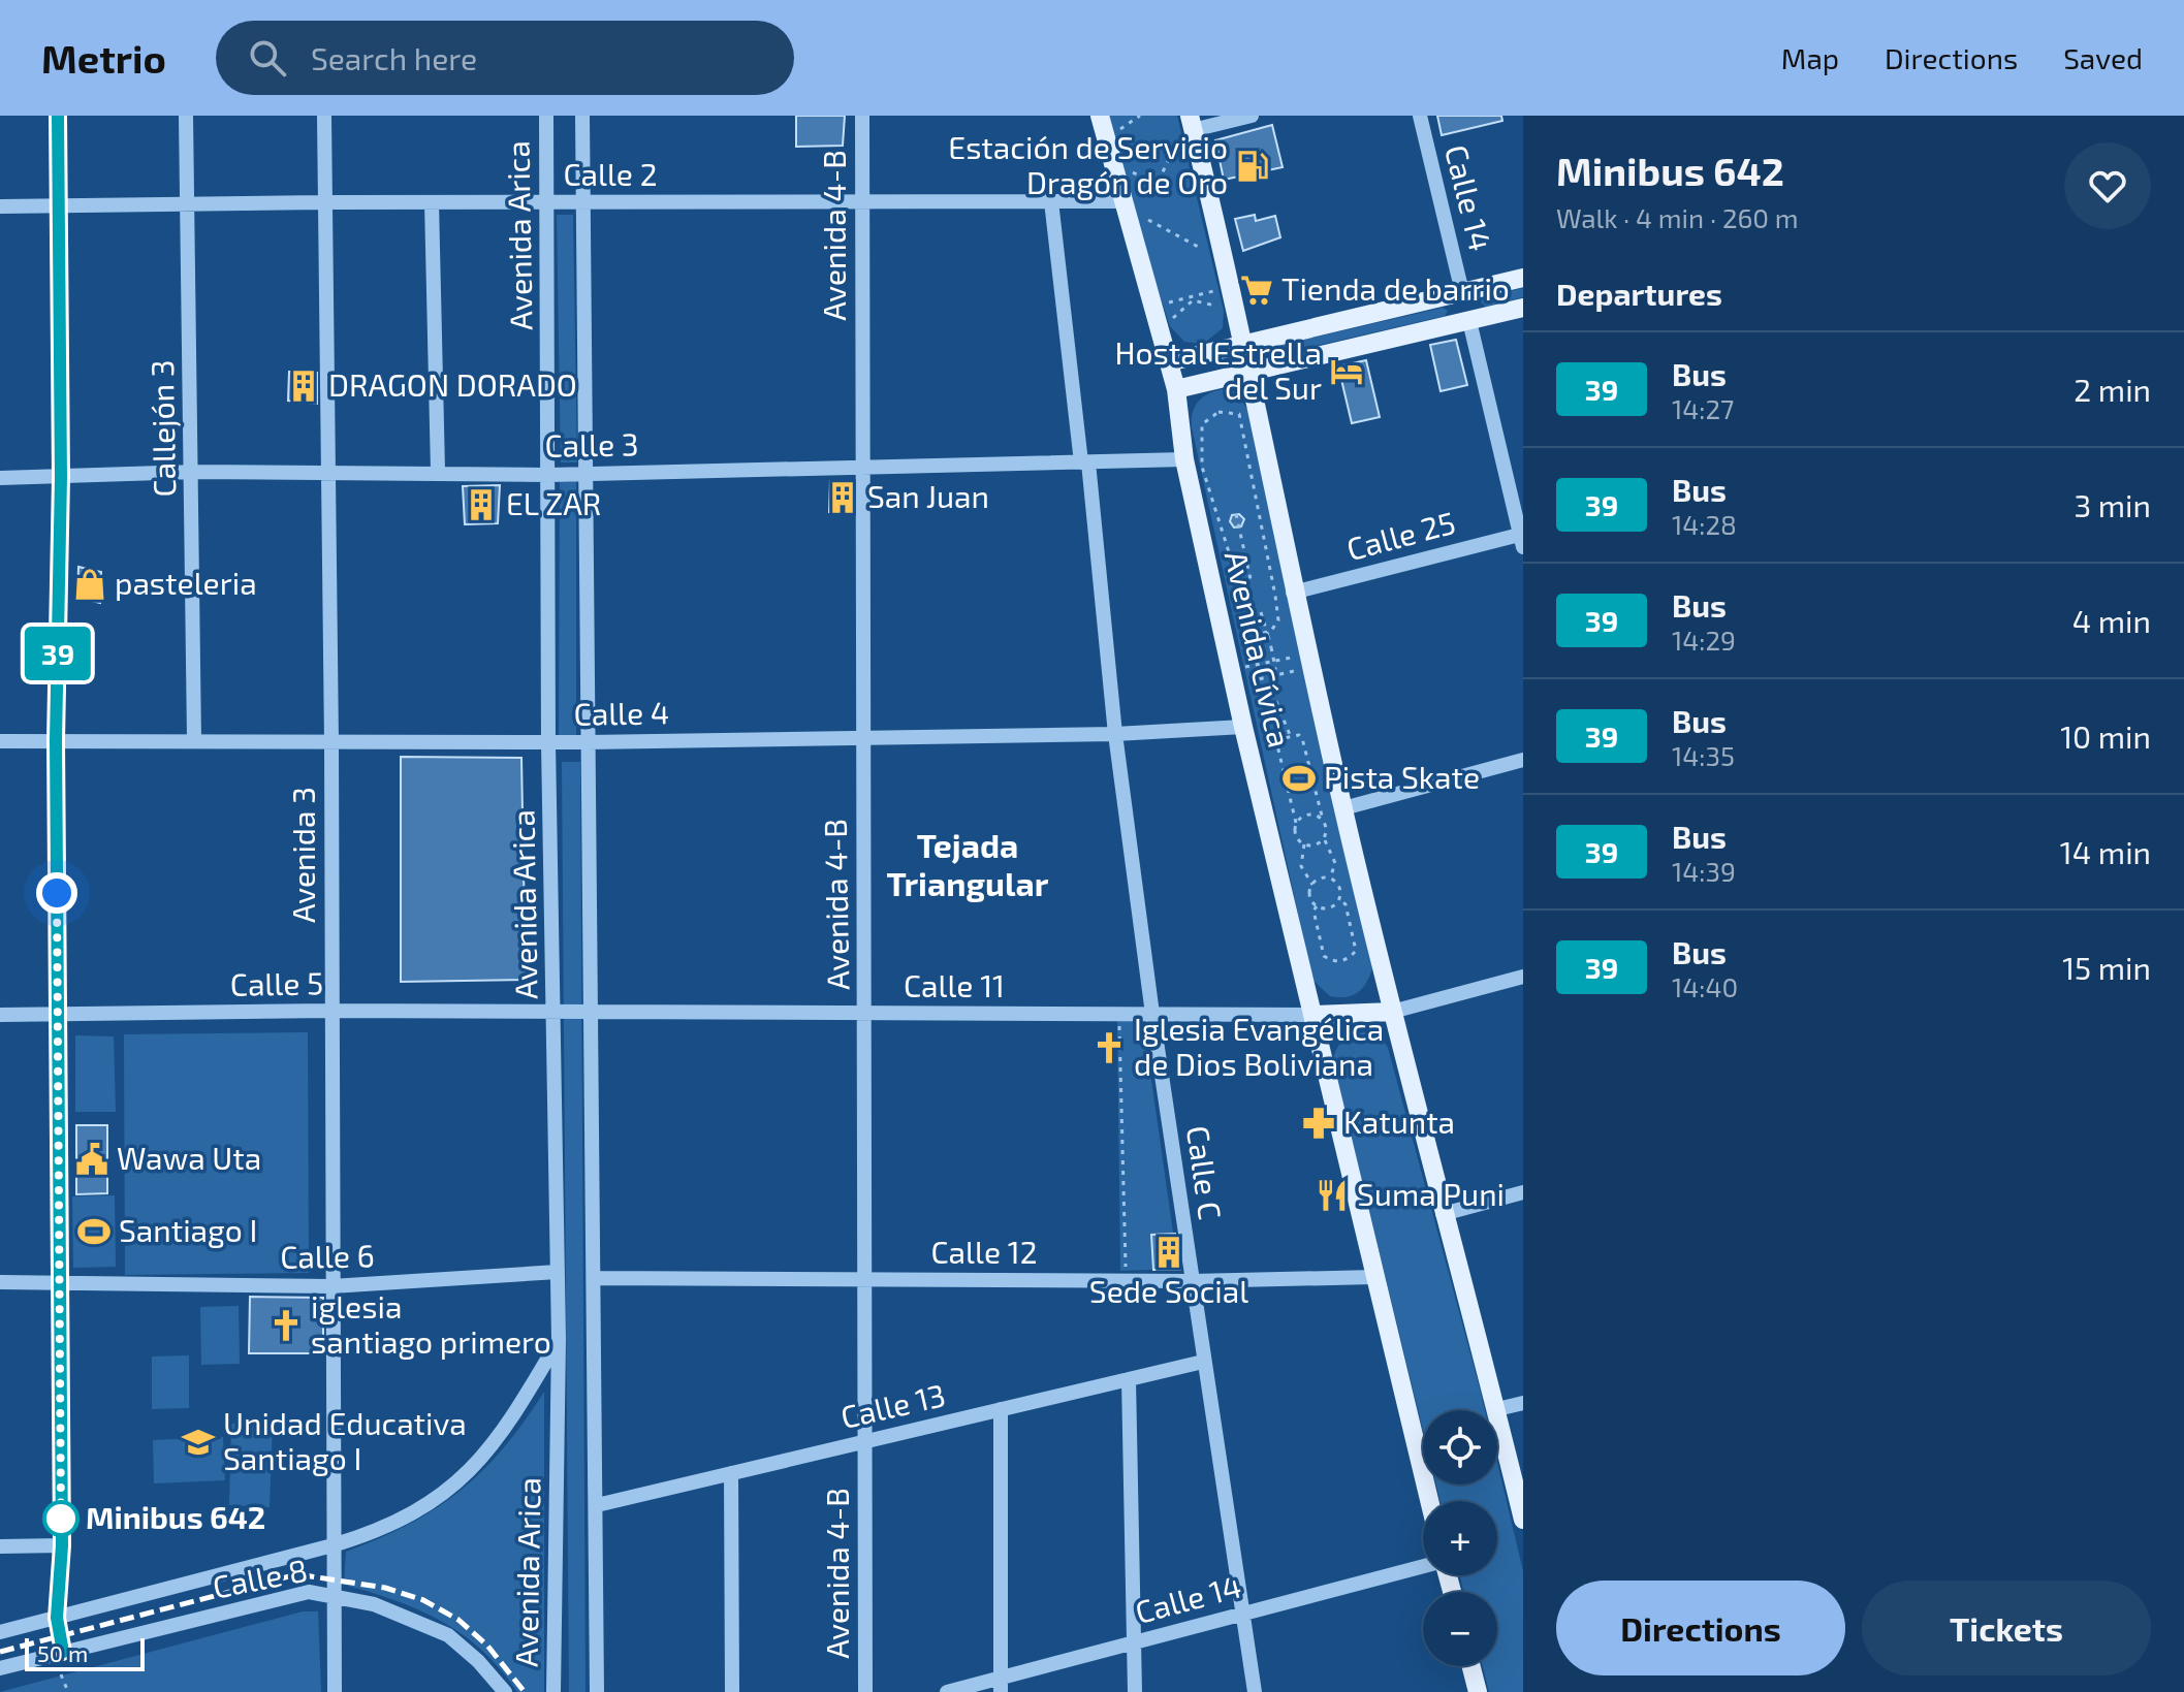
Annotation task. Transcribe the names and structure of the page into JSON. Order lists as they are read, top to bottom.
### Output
{
  "streets": {
    "main road": ["Avenida Cívica"],
    "street": [
      "Calle 2",
      "Calle 14",
      "Avenida Arica",
      "Avenida 4-B",
      "Callejón 3",
      "Calle 3",
      "Calle 25",
      "Calle 4",
      "Avenida 3",
      "Calle 5",
      "Calle 11",
      "Calle C",
      "Calle 12",
      "Calle 6",
      "Calle 13",
      "Calle 8"
    ]
  },
  "crossings": [
    ["Calle 2", "Avenida Arica"],
    ["Calle 2", "Avenida 4-B"],
    ["Calle 2", "Callejón 3"],
    ["Calle 2", "Avenida Cívica"],
    ["Calle 2", "Avenida 3"],
    ["Calle 2", "Calle C"],
    ["Calle 14", "Calle C"],
    ["Avenida Arica", "Calle 3"],
    ["Avenida Arica", "Calle 4"],
    ["Avenida Arica", "Calle 5"],
    ["Avenida Arica", "Calle 11"],
    ["Avenida Arica", "Calle 12"],
    ["Avenida Arica", "Calle 6"],
    ["Avenida Arica", "Calle 13"],
    ["Avenida Arica", "Calle 8"],
    ["Avenida 4-B", "Calle 3"],
    ["Avenida 4-B", "Calle 4"],
    ["Avenida 4-B", "Calle 11"],
    ["Avenida 4-B", "Calle 12"],
    ["Avenida 4-B", "Calle 13"],
    ["Callejón 3", "Calle 3"],
    ["Callejón 3", "Calle 4"],
    ["Calle 3", "Avenida Cívica"],
    ["Calle 3", "Avenida 3"],
    ["Calle 3", "Calle C"],
    ["Calle 25", "Avenida Cívica"],
    ["Avenida Cívica", "Calle 4"],
    ["Avenida Cívica", "Calle 11"],
    ["Avenida Cívica", "Calle 12"],
    ["Calle 4", "Avenida 3"],
    ["Calle 4", "Calle C"],
    ["Avenida 3", "Calle 5"],
    ["Avenida 3", "Calle 6"],
    ["Avenida 3", "Calle 8"],
    ["Calle 5", "Calle 11"],
    ["Calle 11", "Calle C"],
    ["Calle C", "Calle 12"],
    ["Calle C", "Calle 13"]
  ],
  "districts": ["Tejada Triangular"],
  "places": {
    "fuel station": ["Estación de Servicio Dragón de Oro"],
    "supermarket": ["Tienda de barrio"],
    "hotel": ["Hostal Estrella del Sur"],
    "building": [
      "DRAGON DORADO",
      "San Juan",
      "EL ZAR",
      "Sede Social"
    ],
    "shop": ["pasteleria"],
    "sports": ["Pista Skate", "Santiago I"],
    "church": ["Iglesia Evangélica de Dios Boliviana", "iglesia santiago primero"],
    "pharmacy": ["Katunta"],
    "public building": ["Wawa Uta"],
    "restaurant": ["Suma Puni"],
    "school or university": ["Unidad Educativa Santiago I"],
    "other": ["Minibus 642"]
  },
  "lines": ["bus line 39"],
  "scale_bar": "50 m",
  "page": {
    "header": "Metrio",
    "search": "Search here",
    "nav": ["Map", "Directions", "Saved"],
    "on_map": "39",
    "heading": [
      ["Minibus 642", "Walk · 4 min · 260 m"],
      "Departures"
    ],
    "list": [
      {
        "mark": "39",
        "name": "Bus",
        "note": "14:27",
        "value": "2 min"
      },
      {
        "mark": "39",
        "name": "Bus",
        "note": "14:28",
        "value": "3 min"
      },
      {
        "mark": "39",
        "name": "Bus",
        "note": "14:29",
        "value": "4 min"
      },
      {
        "mark": "39",
        "name": "Bus",
        "note": "14:35",
        "value": "10 min"
      },
      {
        "mark": "39",
        "name": "Bus",
        "note": "14:39",
        "value": "14 min"
      },
      {
        "mark": "39",
        "name": "Bus",
        "note": "14:40",
        "value": "15 min"
      }
    ],
    "map_buttons": ["+", "−"],
    "buttons": ["Directions", "Tickets"],
    "scale": "50 m"
  }
}
